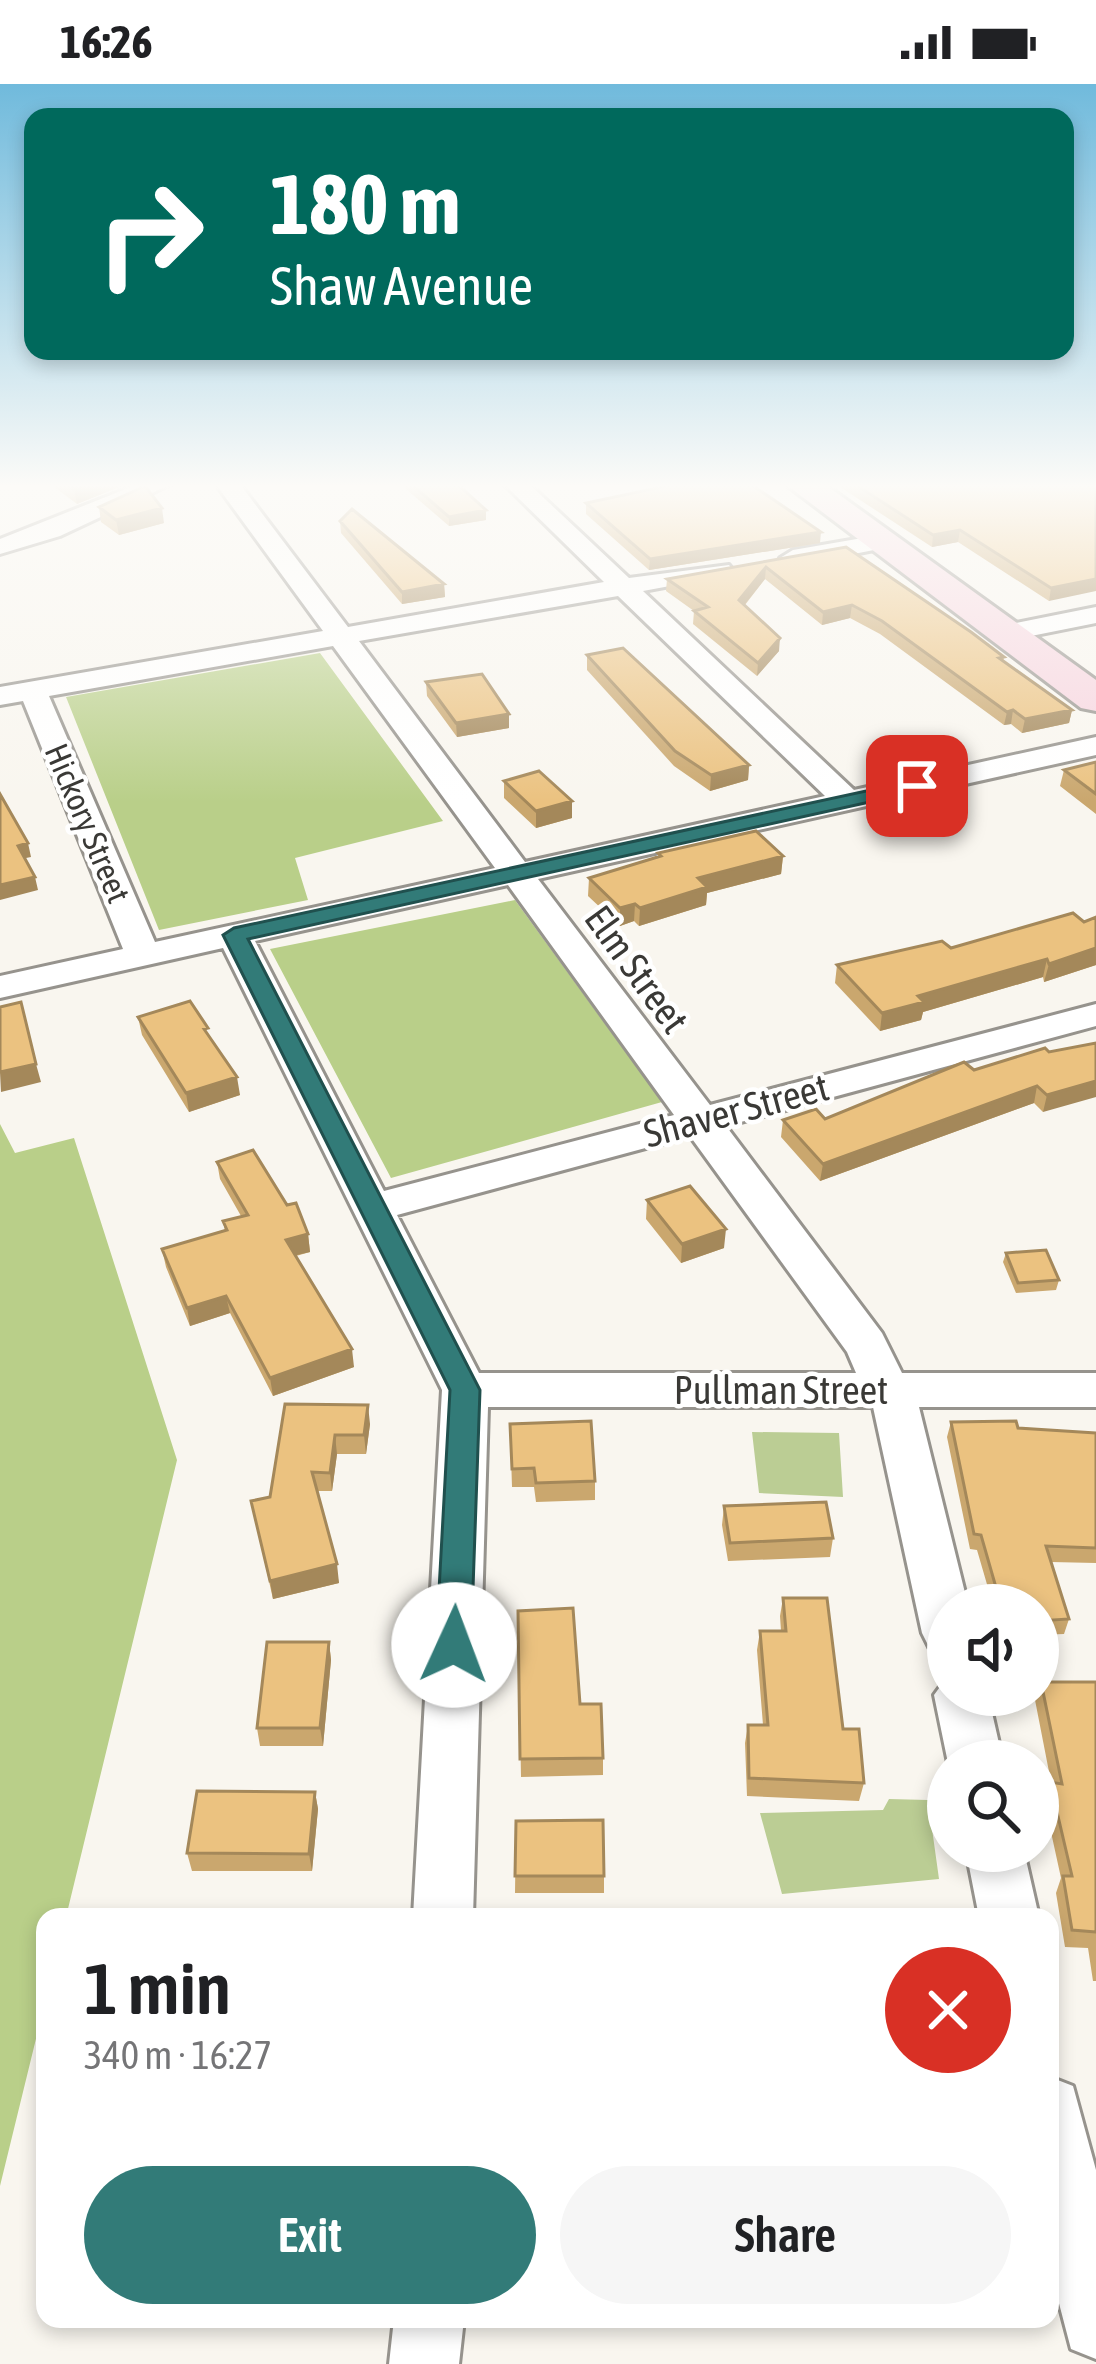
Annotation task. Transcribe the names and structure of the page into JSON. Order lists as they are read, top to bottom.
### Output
{
  "streets": {
    "street": [
      "Hickory Street",
      "Elm Street",
      "Shaver Street",
      "Pullman Street"
    ]
  },
  "crossings": [
    ["Elm Street", "Shaver Street"],
    ["Elm Street", "Pullman Street"]
  ],
  "page": {
    "status": "16:26",
    "turn": ["180 m", "Shaw Avenue"],
    "heading": ["1 min", "340 m · 16:27"],
    "buttons": ["Exit", "Share"]
  }
}
